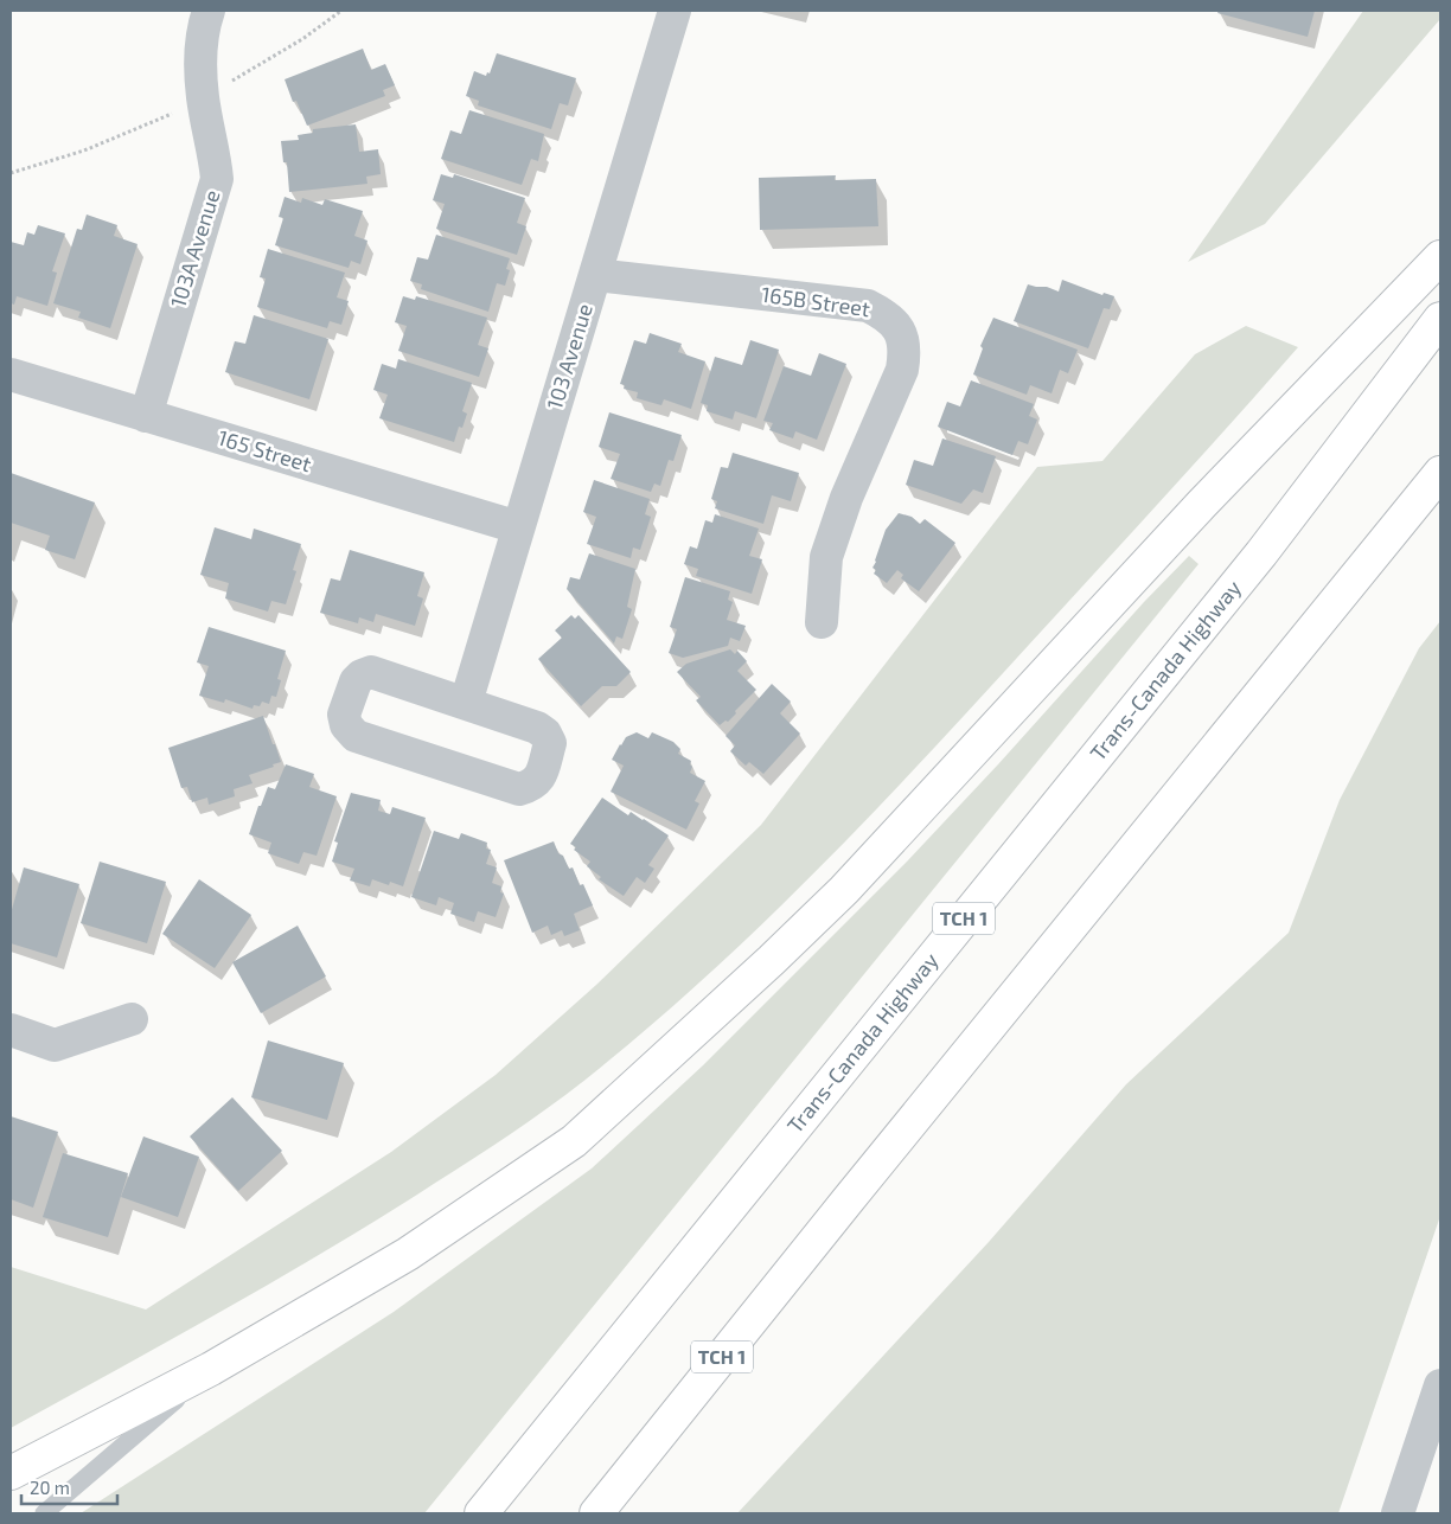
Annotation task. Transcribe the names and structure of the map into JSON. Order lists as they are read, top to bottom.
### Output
{
  "streets": {
    "highway": ["Trans-Canada Highway", "TCH 1"],
    "street": [
      "103A Avenue",
      "165B Street",
      "103 Avenue",
      "165 Street"
    ]
  },
  "crossings": [
    ["103A Avenue", "165 Street"],
    ["165B Street", "103 Avenue"],
    ["103 Avenue", "165 Street"]
  ],
  "scale_bar": "20 m"
}
